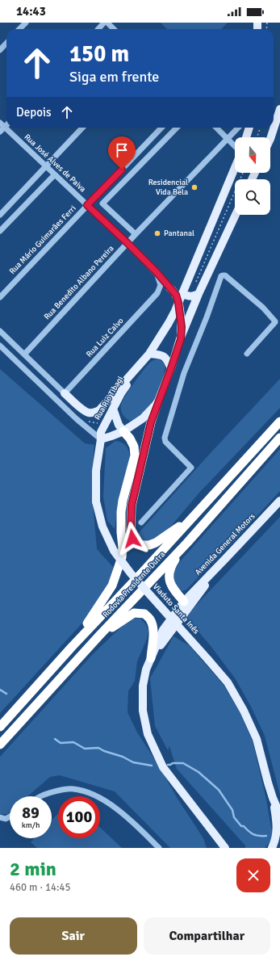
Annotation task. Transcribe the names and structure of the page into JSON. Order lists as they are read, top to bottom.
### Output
{
  "streets": {
    "highway": ["Rodovia Presidente Dutra"],
    "main road": ["Rua Rio Tibagi", "Avenida General Motors", "Viaduto Santa Inês"],
    "street": [
      "Rua José Alves de Paiva",
      "Rua Mário Guimarães Ferri",
      "Rua Benedito Albano Pereira",
      "Rua Luiz Calvo"
    ]
  },
  "crossings": [
    ["Rua José Alves de Paiva", "Rua Mário Guimarães Ferri"],
    ["Rua José Alves de Paiva", "Rua Benedito Albano Pereira"],
    ["Rua José Alves de Paiva", "Rua Luiz Calvo"],
    ["Rua Rio Tibagi", "Viaduto Santa Inês"]
  ],
  "places": ["Residencial Vida Bela", "Pantanal"],
  "north": "bottom",
  "page": {
    "status": "14:43",
    "turn": ["150 m", "Siga em frente"],
    "then": "Depois",
    "speed": "89 km/h",
    "limit": "100",
    "heading": ["2 min", "460 m · 14:45"],
    "buttons": ["Sair", "Compartilhar"]
  }
}
